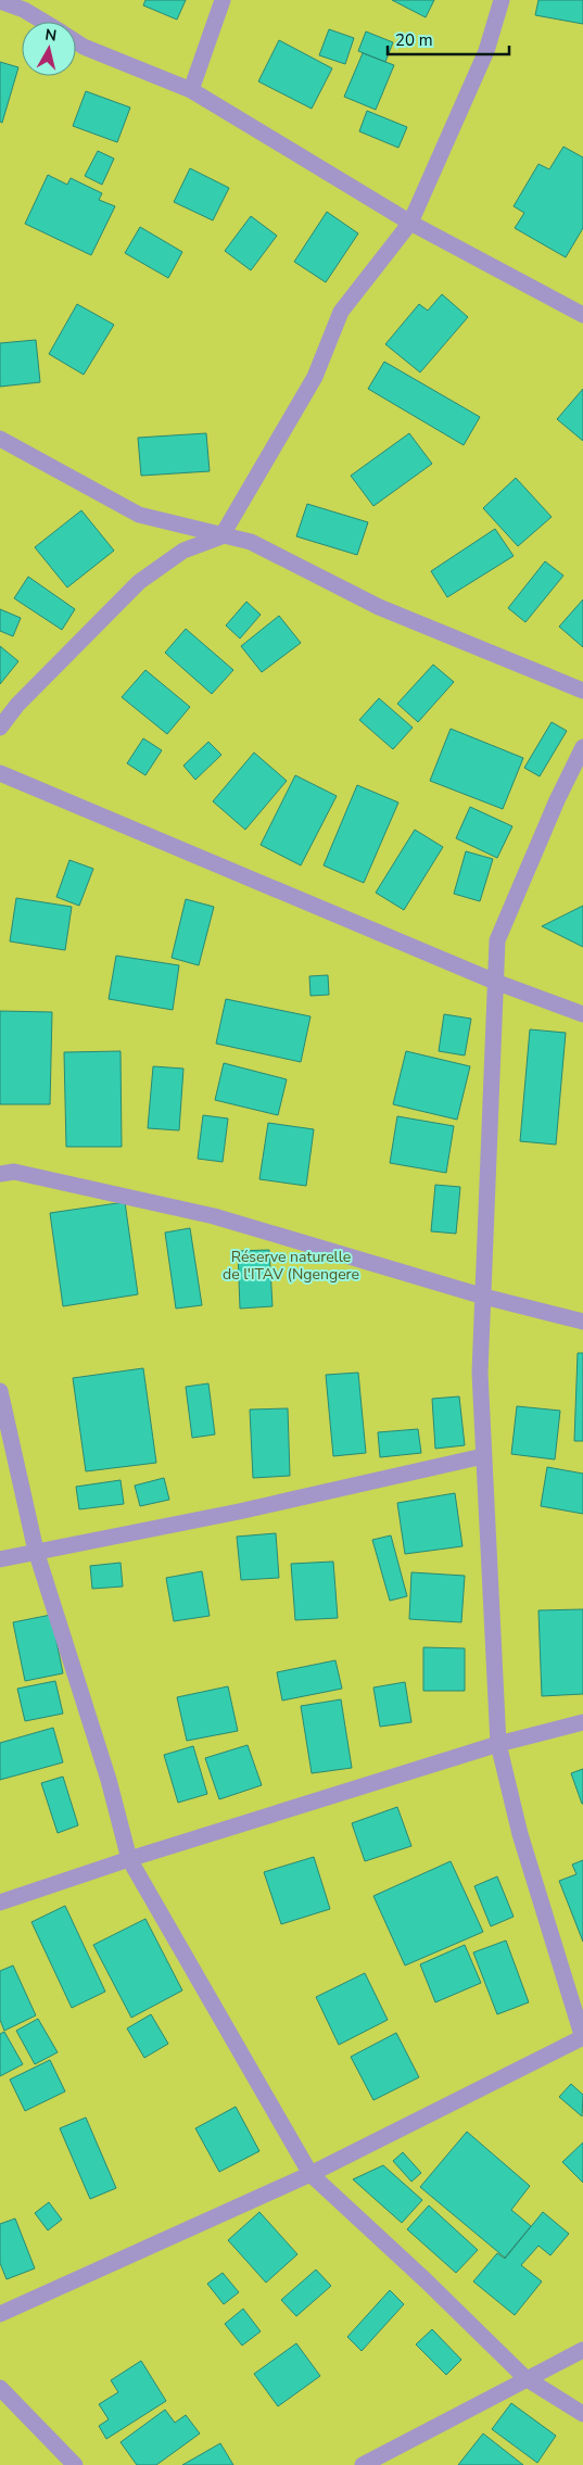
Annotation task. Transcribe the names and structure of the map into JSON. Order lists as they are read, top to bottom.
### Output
{
  "parks": ["Réserve naturelle de l'ITAV (Ngengere"],
  "scale_bar": "20 m",
  "north": "top"
}
